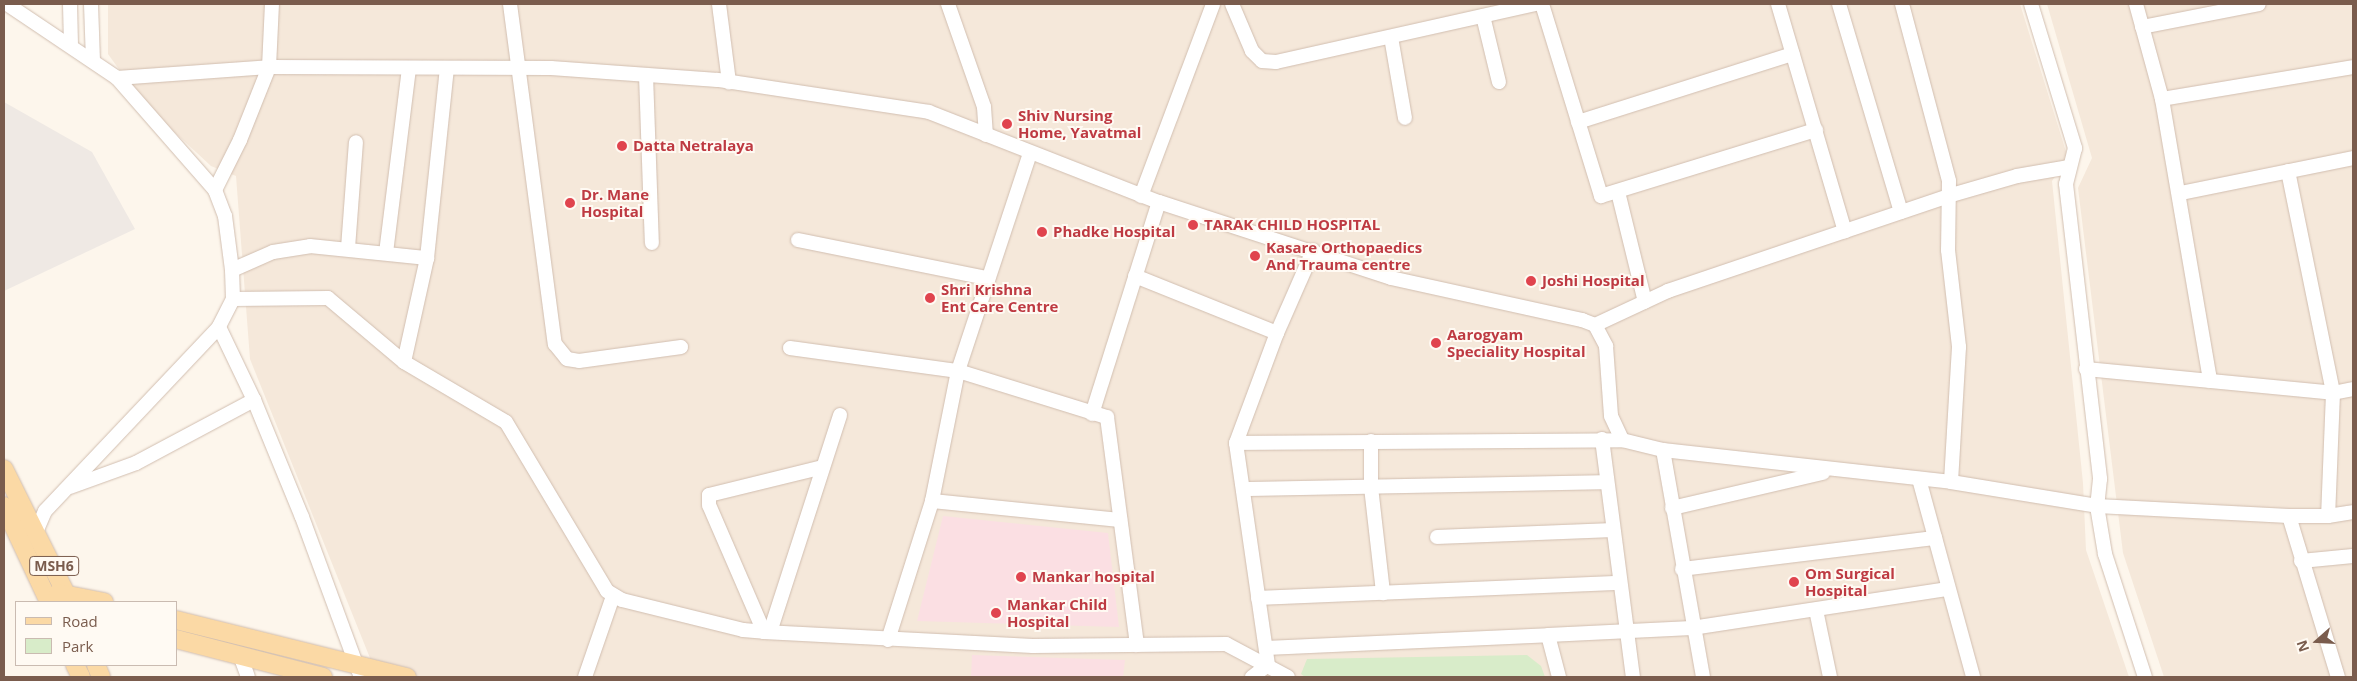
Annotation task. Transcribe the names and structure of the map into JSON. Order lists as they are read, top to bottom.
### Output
{
  "streets": {
    "main road": ["MSH6"]
  },
  "places": [
    "Shiv Nursing Home, Yavatmal",
    "Datta Netralaya",
    "Dr. Mane Hospital",
    "TARAK CHILD HOSPITAL",
    "Phadke Hospital",
    "Kasare Orthopaedics And Trauma centre",
    "Joshi Hospital",
    "Shri Krishna Ent Care Centre",
    "Aarogyam Speciality Hospital",
    "Mankar hospital",
    "Om Surgical Hospital",
    "Mankar Child Hospital"
  ],
  "legend": ["Road", "Park"],
  "north": "left"
}
